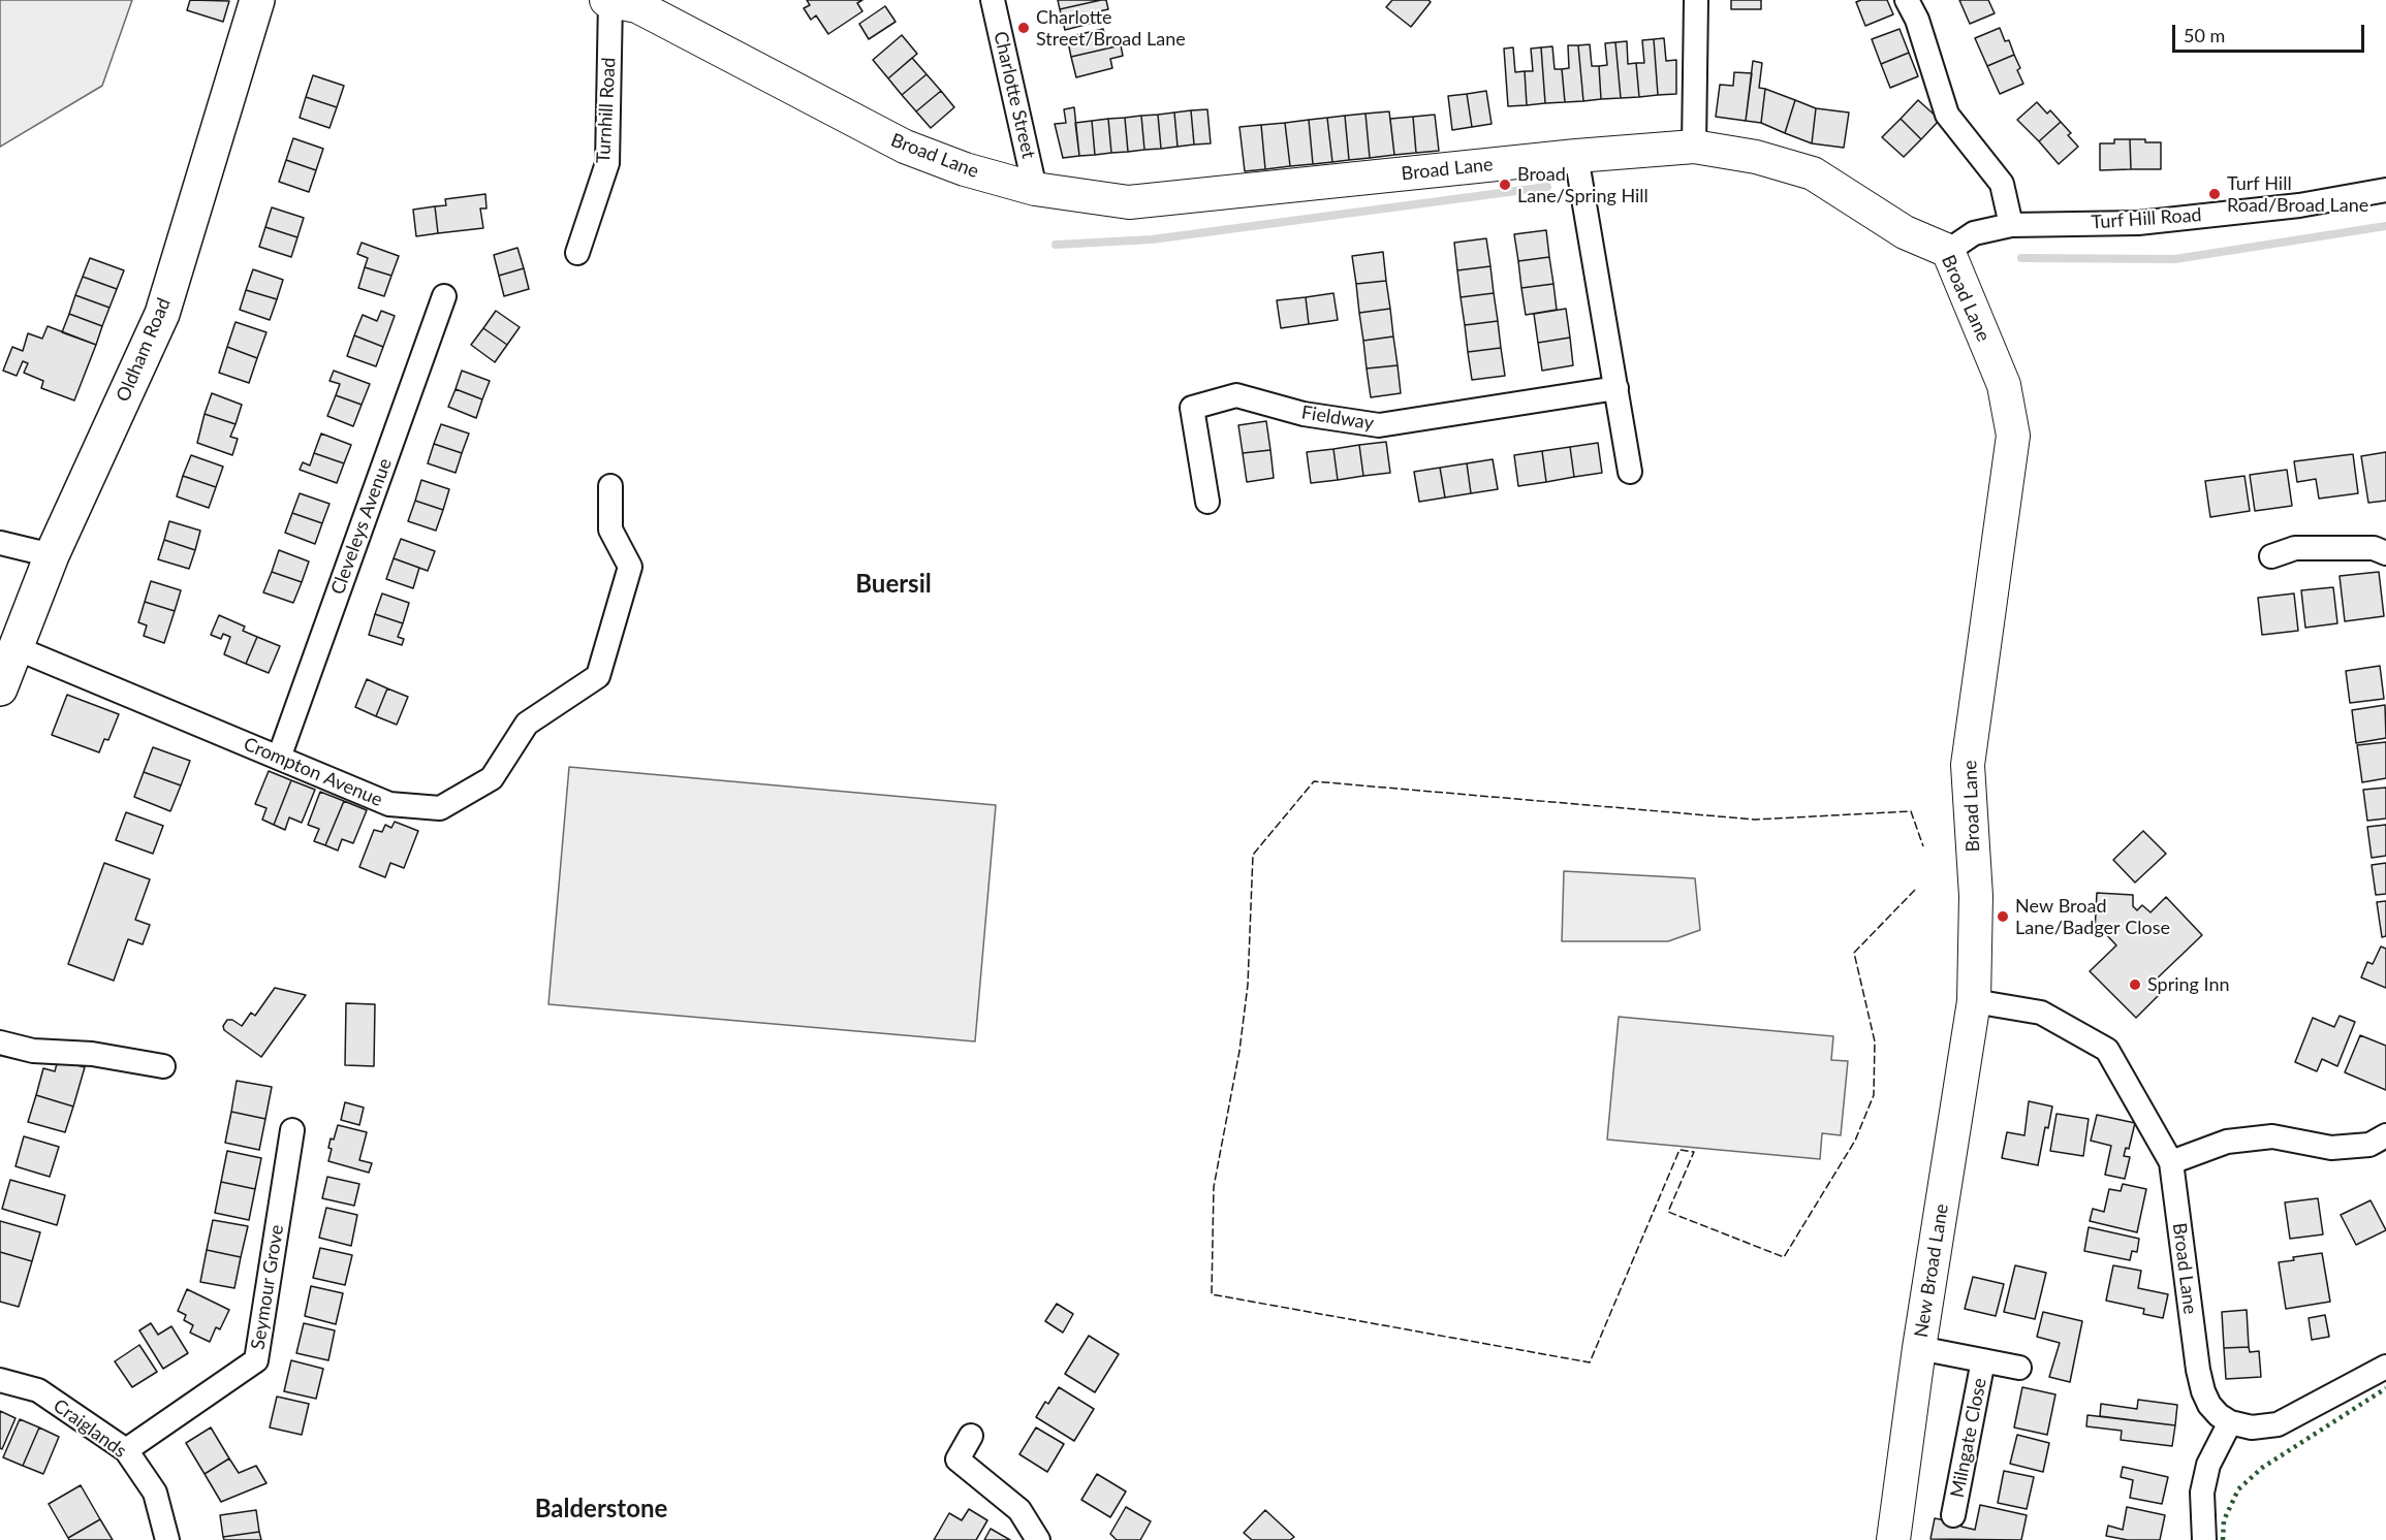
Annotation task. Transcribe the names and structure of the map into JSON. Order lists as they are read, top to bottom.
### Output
{
  "streets": {
    "main road": ["Broad Lane", "Oldham Road", "New Broad Lane"],
    "street": [
      "Charlotte Street",
      "Turnhill Road",
      "Turf Hill Road",
      "Fieldway",
      "Cleveleys Avenue",
      "Crompton Avenue",
      "Seymour Grove",
      "Craiglands",
      "Milngate Close"
    ]
  },
  "crossings": [
    ["Charlotte Street", "Broad Lane"],
    ["Turnhill Road", "Broad Lane"],
    ["Broad Lane", "Turf Hill Road"],
    ["Broad Lane", "New Broad Lane"],
    ["Oldham Road", "Crompton Avenue"],
    ["Cleveleys Avenue", "Crompton Avenue"],
    ["New Broad Lane", "Milngate Close"],
    ["Seymour Grove", "Craiglands"]
  ],
  "districts": ["Buersil", "Balderstone"],
  "places": [
    "Charlotte Street/Broad Lane",
    "Broad Lane/Spring Hill",
    "Turf Hill Road/Broad Lane",
    "New Broad Lane/Badger Close",
    "Spring Inn"
  ],
  "scale_bar": "50 m"
}
